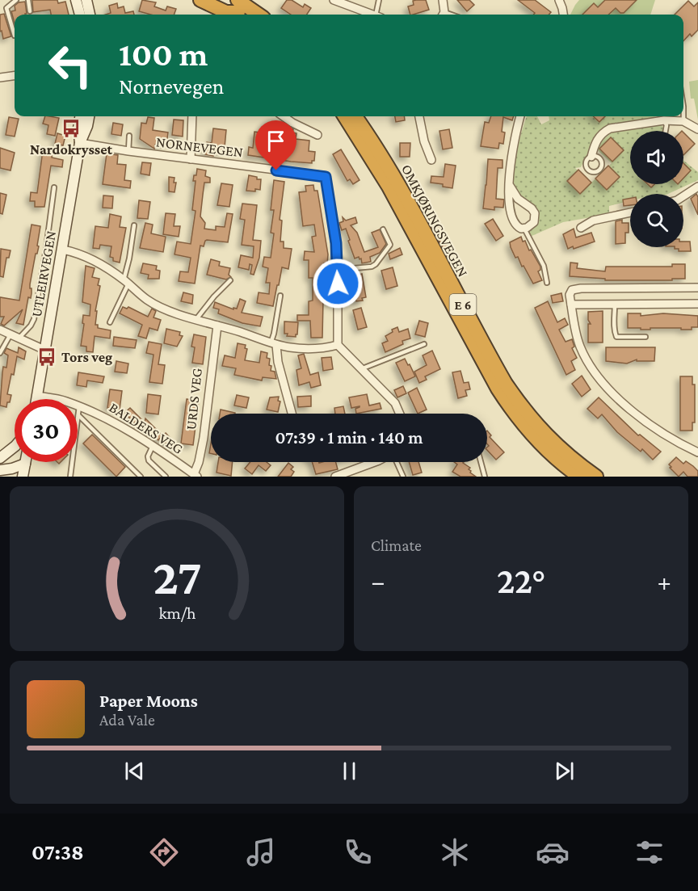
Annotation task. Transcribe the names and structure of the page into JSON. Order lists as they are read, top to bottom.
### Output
{
  "streets": {
    "highway": ["OMKJØRINGSVEGEN", "E 6"],
    "main road": ["UTLEIRVEGEN"],
    "street": ["NORNEVEGEN", "URDS VEG", "BALDERS VEG"]
  },
  "crossings": [
    ["NORNEVEGEN", "UTLEIRVEGEN"],
    ["UTLEIRVEGEN", "BALDERS VEG"],
    ["URDS VEG", "BALDERS VEG"]
  ],
  "places": {
    "bus stop": ["Nardokrysset", "Tors veg"]
  },
  "page": {
    "turn": ["100 m", "Nornevegen"],
    "limit": "30",
    "trip": "07:39 · 1 min · 140 m",
    "tile": "Climate",
    "heat": ["−", "22°", "+"],
    "song": ["Paper Moons", "Ada Vale"],
    "tabs": "07:38",
    "gauge": ["27", "km/h"]
  }
}
